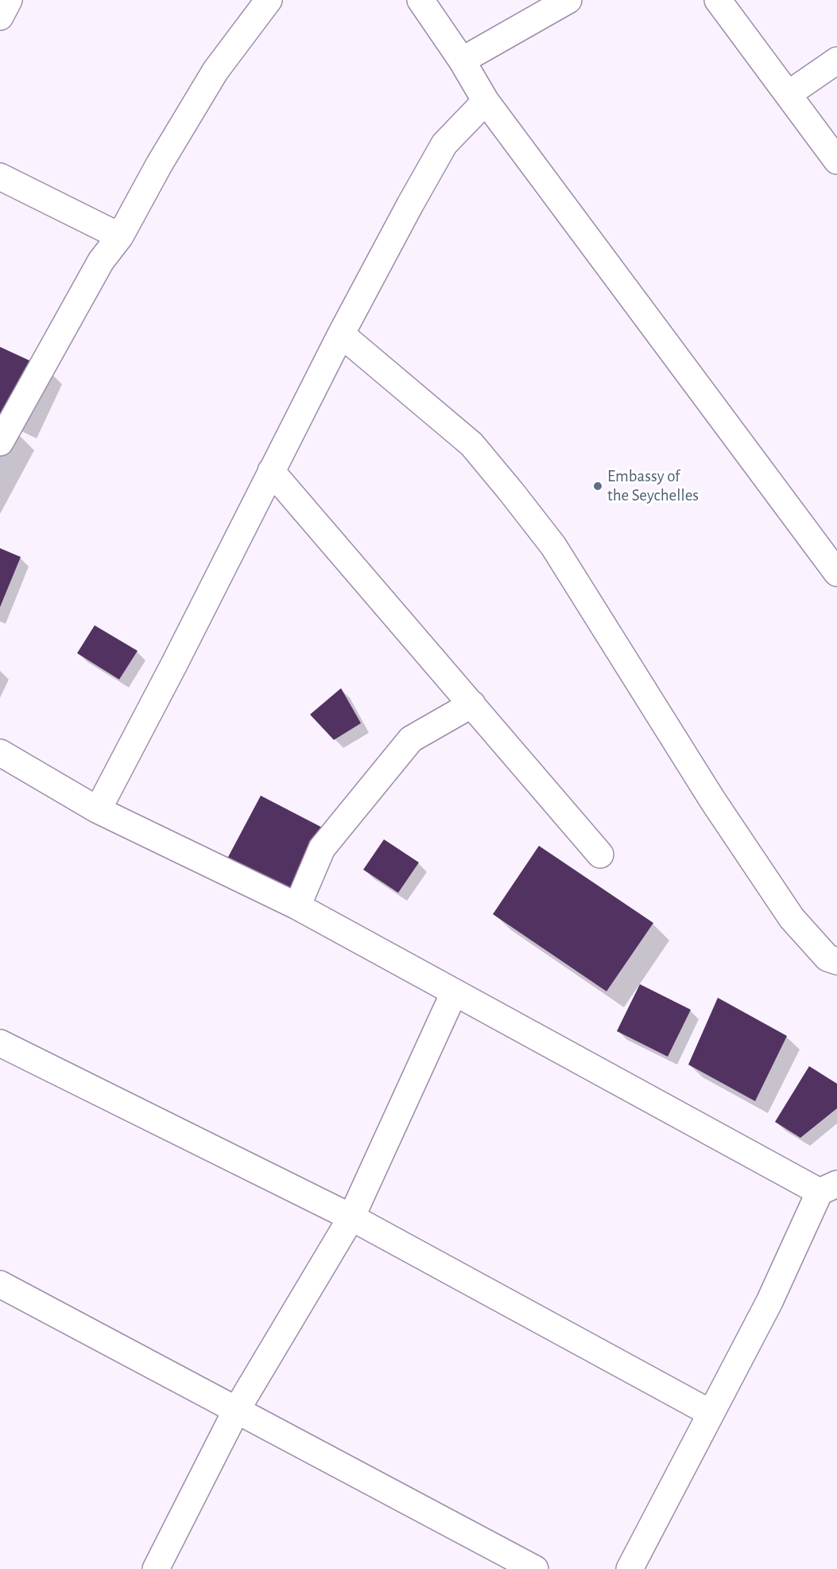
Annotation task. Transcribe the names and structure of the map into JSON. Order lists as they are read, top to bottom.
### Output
{
  "places": ["Embassy of the Seychelles"]
}
